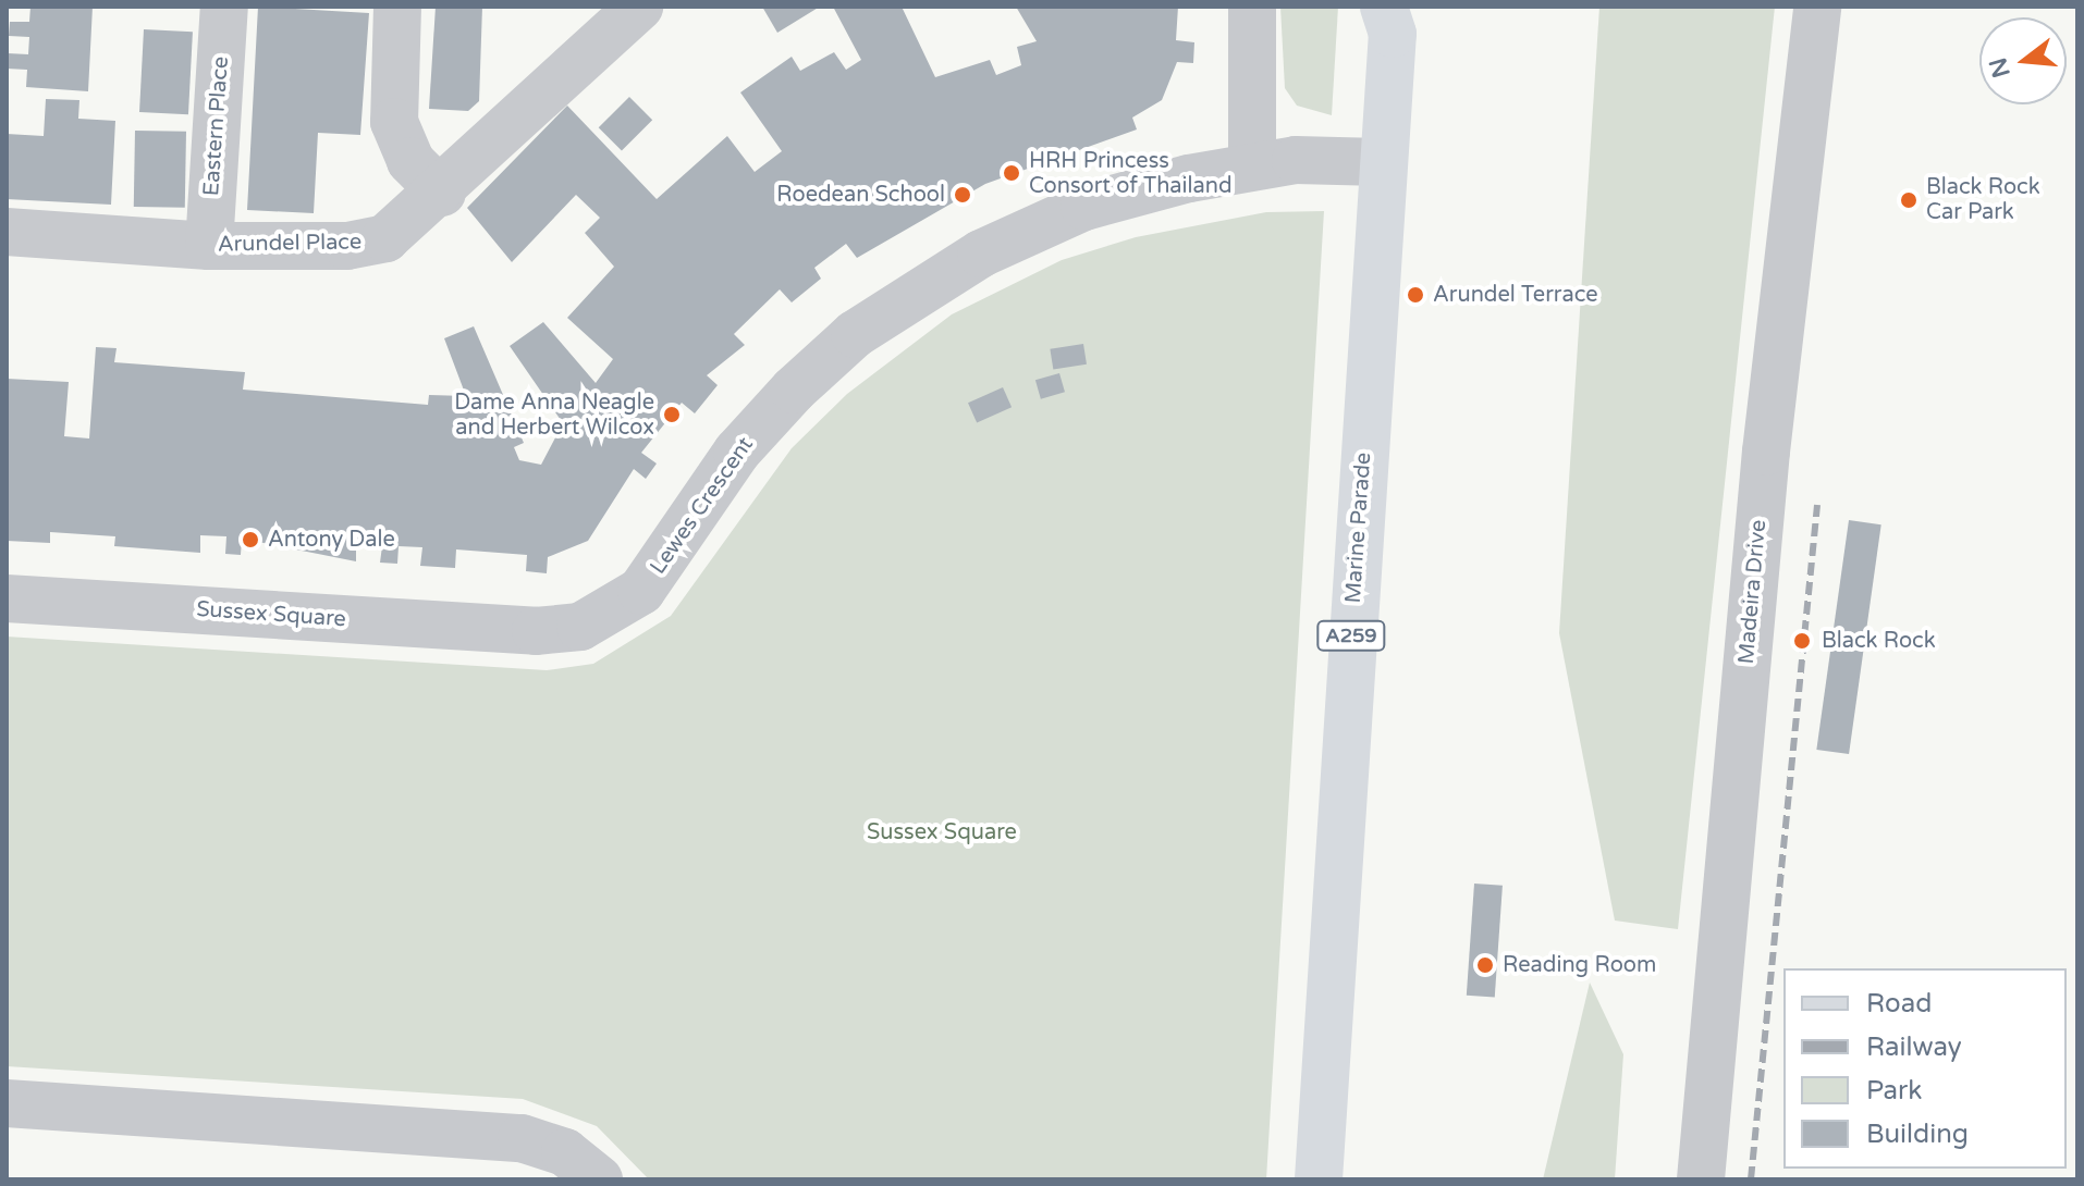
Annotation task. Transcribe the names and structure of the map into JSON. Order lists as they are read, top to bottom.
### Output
{
  "streets": {
    "main road": ["Marine Parade", "A259"],
    "street": [
      "Eastern Place",
      "Arundel Place",
      "Lewes Crescent",
      "Madeira Drive",
      "Sussex Square"
    ]
  },
  "crossings": [
    ["Eastern Place", "Arundel Place"],
    ["Lewes Crescent", "Marine Parade"],
    ["Lewes Crescent", "Sussex Square"]
  ],
  "parks": ["Sussex Square"],
  "places": [
    "HRH Princess Consort of Thailand",
    "Roedean School",
    "Black Rock Car Park",
    "Arundel Terrace",
    "Dame Anna Neagle and Herbert Wilcox",
    "Antony Dale",
    "Black Rock",
    "Reading Room"
  ],
  "legend": [
    "Road",
    "Railway",
    "Park",
    "Building"
  ],
  "north": "left"
}
